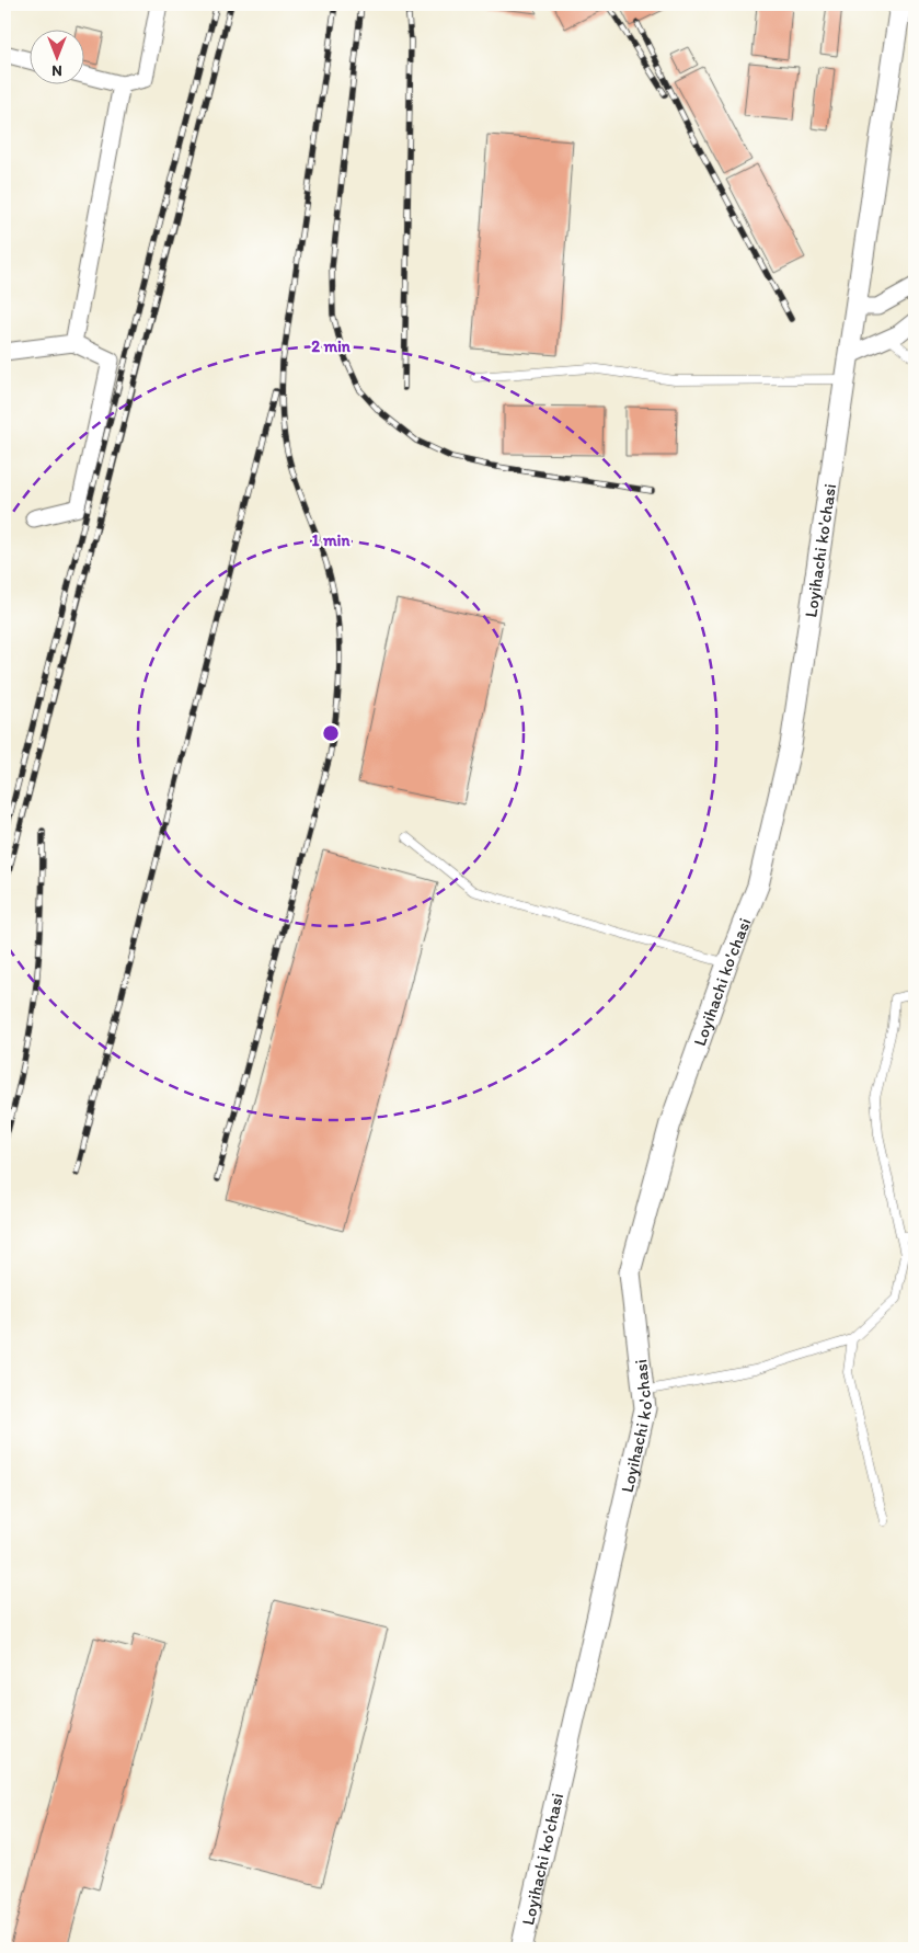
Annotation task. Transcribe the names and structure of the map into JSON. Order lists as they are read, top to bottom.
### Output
{
  "streets": {
    "street": ["Loyihachi ko'chasi"]
  },
  "north": "bottom",
  "rings": ["2 min", "1 min"]
}
